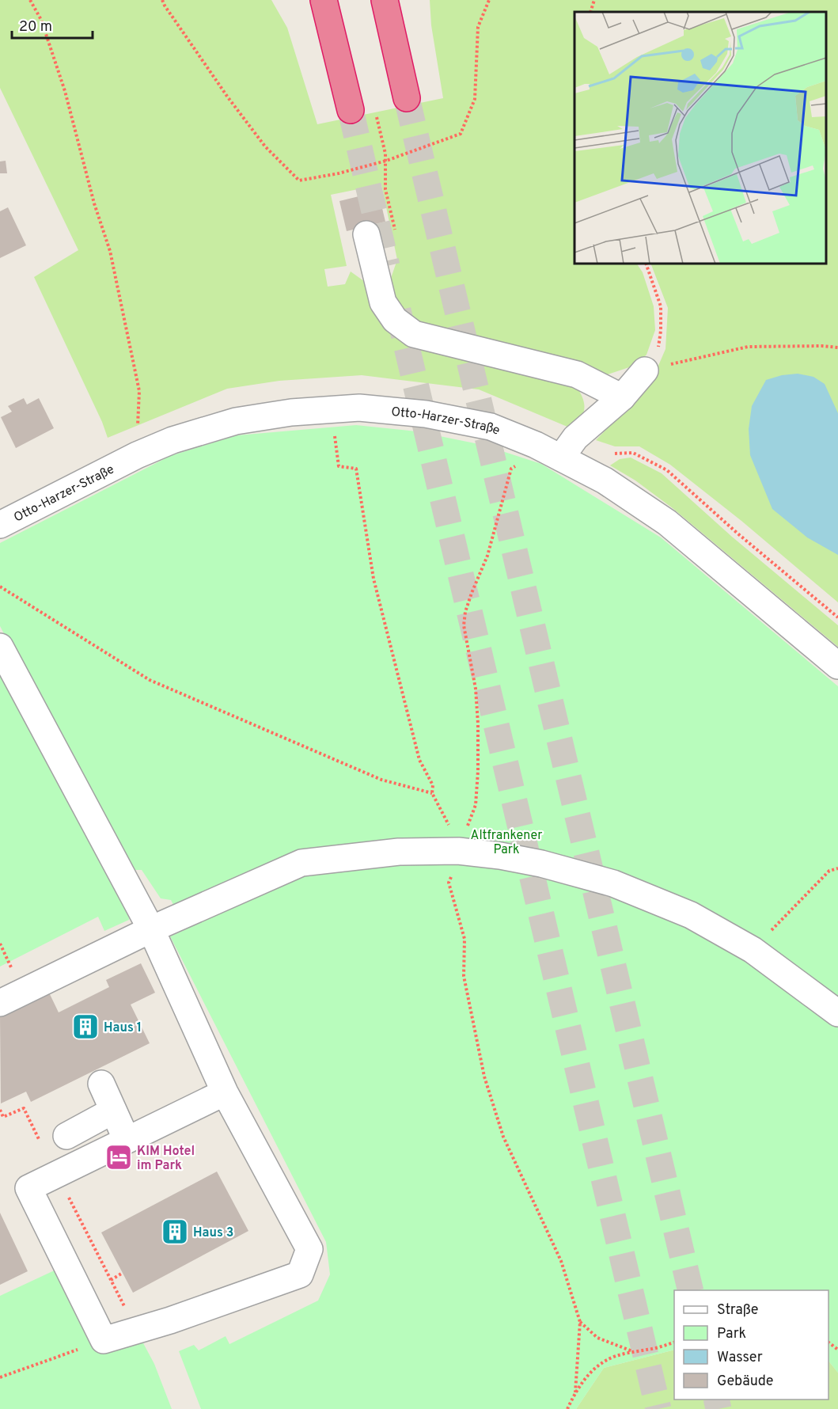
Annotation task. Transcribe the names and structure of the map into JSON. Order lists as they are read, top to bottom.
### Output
{
  "streets": {
    "street": ["Otto-Harzer-Straße"]
  },
  "parks": ["Altfrankener Park"],
  "places": {
    "building": ["Haus 1", "Haus 3"],
    "hotel": ["KIM Hotel im Park"]
  },
  "legend": [
    "Straße",
    "Park",
    "Wasser",
    "Gebäude"
  ],
  "scale_bar": "20 m"
}
